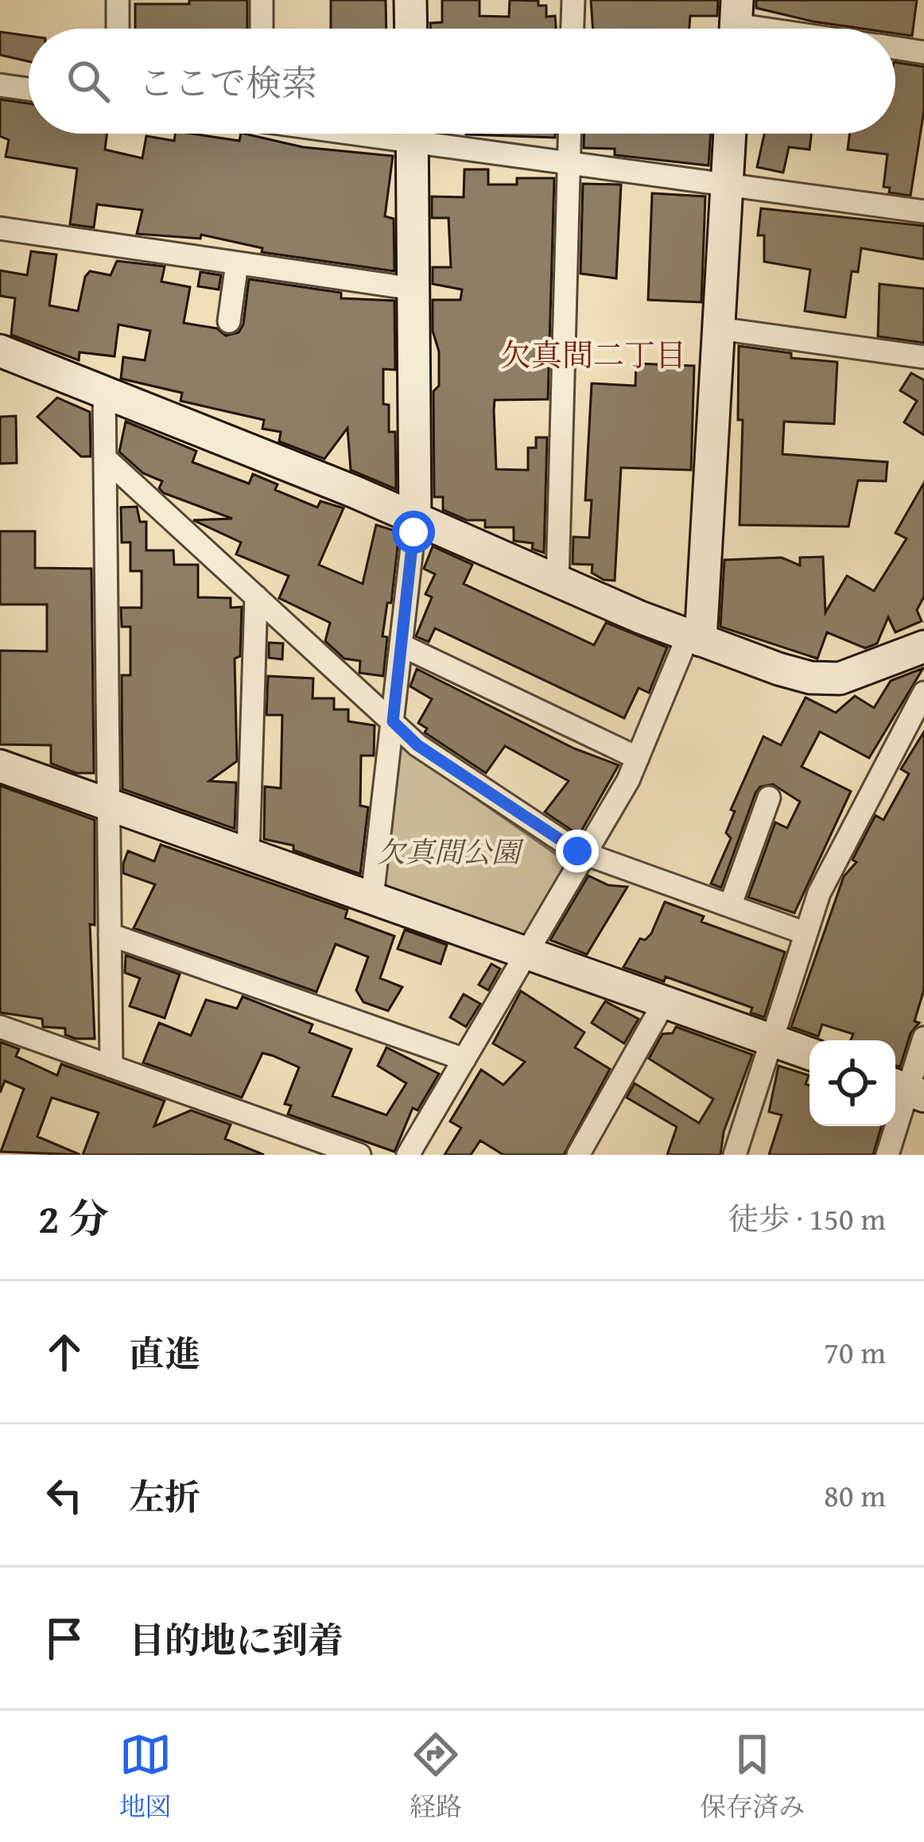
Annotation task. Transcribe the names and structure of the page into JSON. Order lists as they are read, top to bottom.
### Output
{
  "districts": ["欠真間二丁目"],
  "parks": ["欠真間公園"],
  "page": {
    "search": "ここで検索",
    "heading": ["2 分", "徒歩 · 150 m"],
    "list": [
      ["直進", "70 m"],
      ["左折", "80 m"],
      "目的地に到着"
    ],
    "nav": ["地図", "経路", "保存済み"]
  }
}
